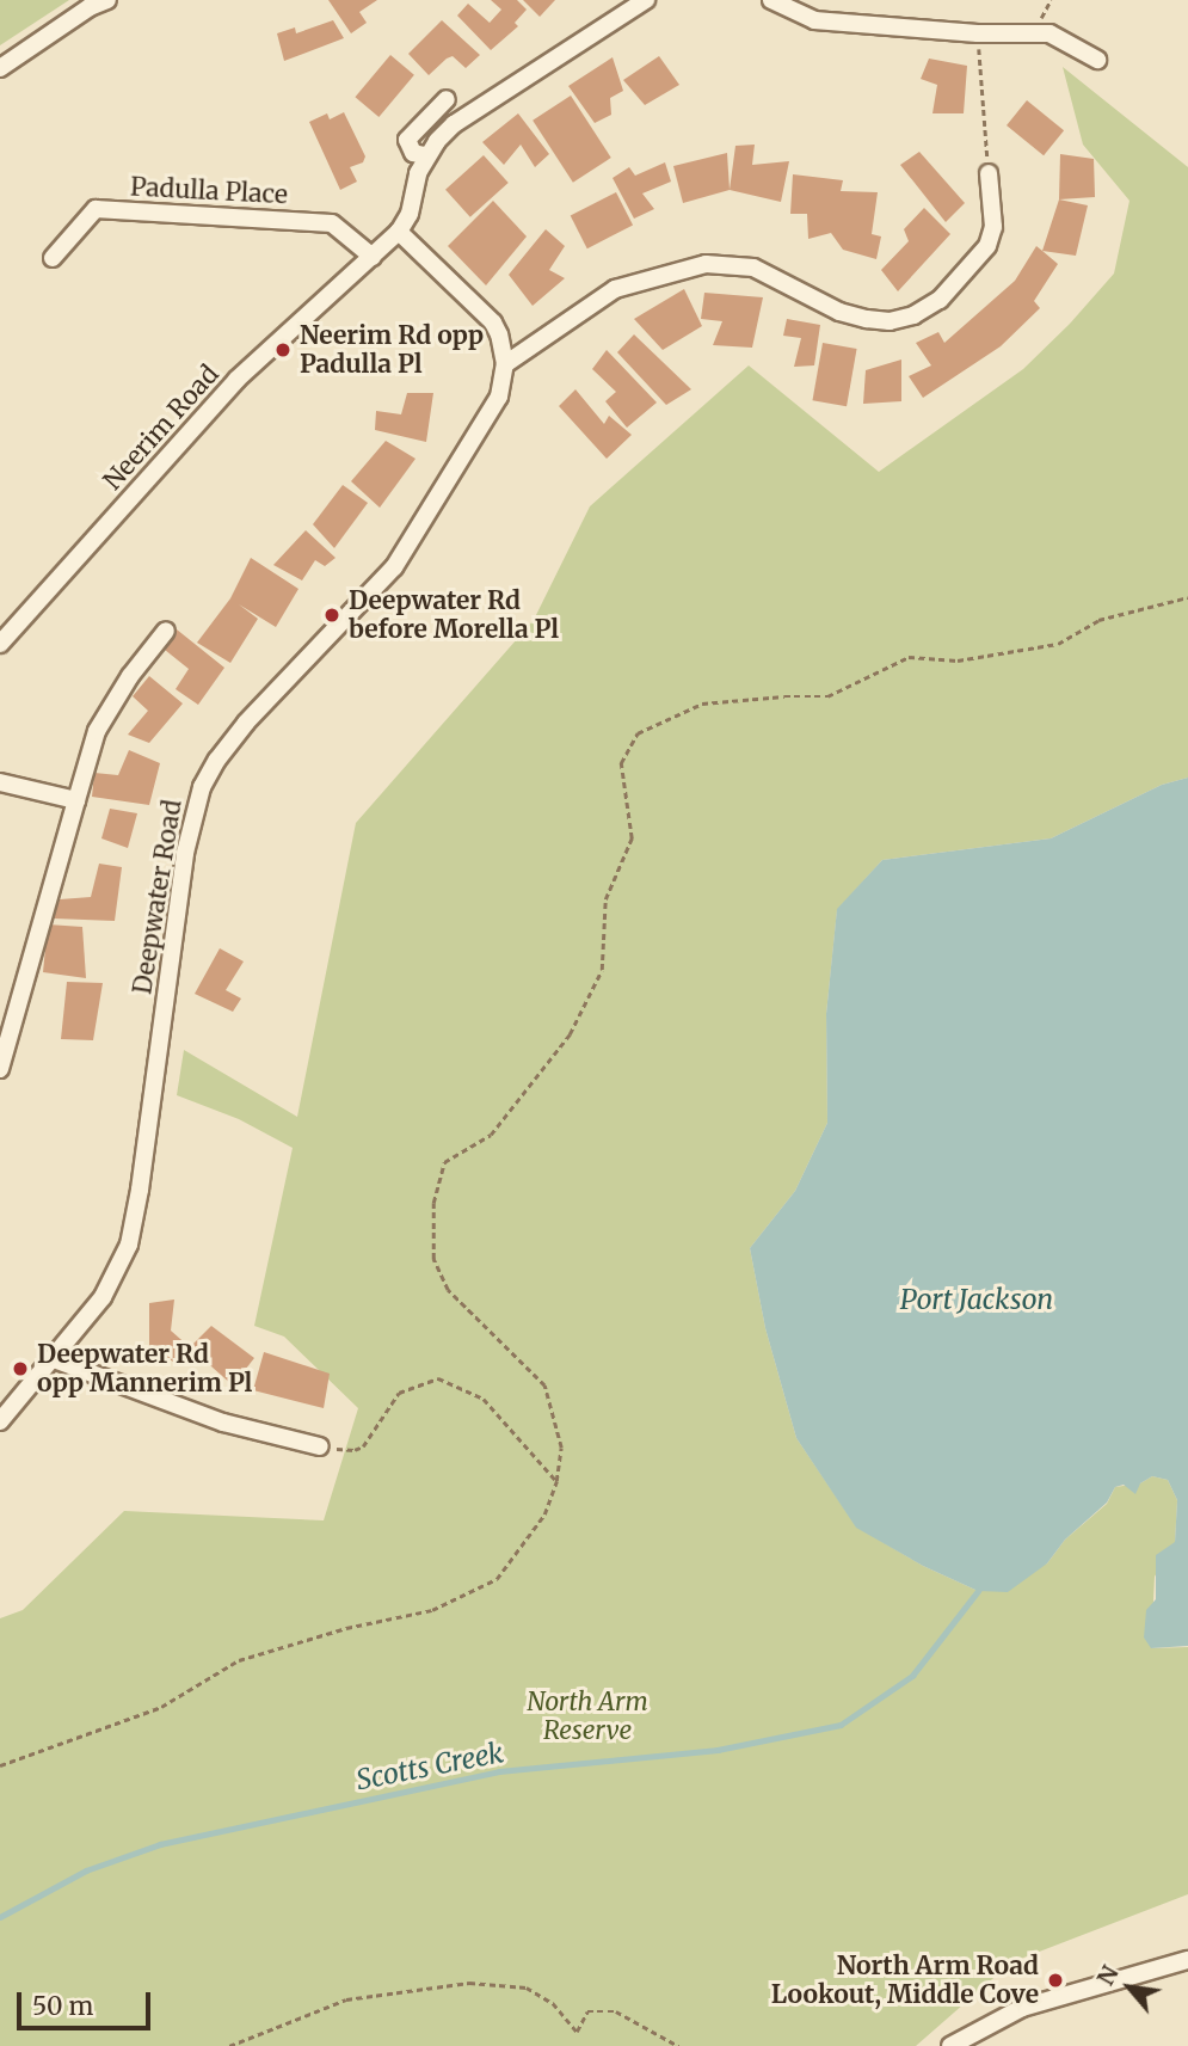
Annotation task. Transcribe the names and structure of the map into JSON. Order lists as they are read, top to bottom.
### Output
{
  "streets": {
    "street": ["Padulla Place", "Neerim Road", "Deepwater Road"]
  },
  "crossings": [
    ["Padulla Place", "Neerim Road"]
  ],
  "water": ["Port Jackson", "Scotts Creek"],
  "parks": ["North Arm Reserve"],
  "places": [
    "Neerim Rd opp Padulla Pl",
    "Deepwater Rd before Morella Pl",
    "Deepwater Rd opp Mannerim Pl",
    "North Arm Road Lookout, Middle Cove"
  ],
  "scale_bar": "50 m",
  "north": "top left"
}
